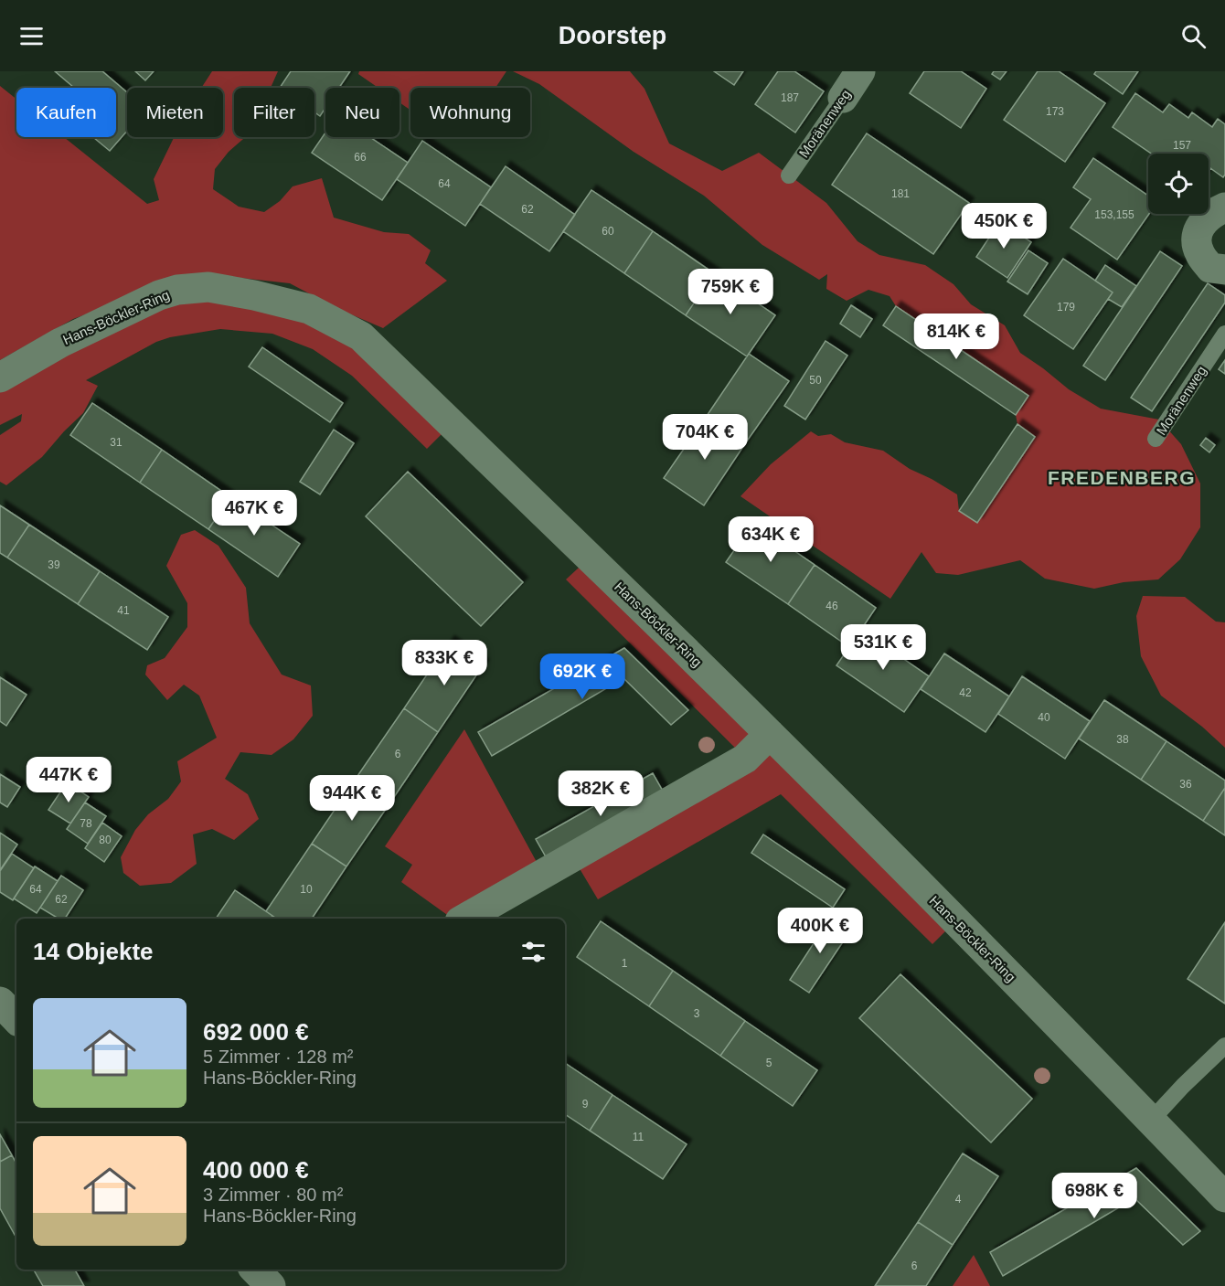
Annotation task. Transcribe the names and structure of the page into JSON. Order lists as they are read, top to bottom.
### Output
{
  "streets": {
    "street": ["Moränenweg", "Hans-Böckler-Ring"]
  },
  "districts": ["FREDENBERG"],
  "house_numbers": [
    "187",
    "173",
    "157",
    "66",
    "64",
    "181",
    "62",
    "153,155",
    "60",
    "179",
    "50",
    "31",
    "39",
    "46",
    "41",
    "42",
    "40",
    "38",
    "6",
    "36",
    "78",
    "80",
    "64",
    "10",
    "62",
    "1",
    "3",
    "5",
    "9",
    "11",
    "4",
    "6"
  ],
  "page": {
    "header": "Doorstep",
    "chip": [
      "Kaufen",
      "Mieten",
      "Filter",
      "Neu",
      "Wohnung"
    ],
    "price": [
      "450K €",
      "759K €",
      "814K €",
      "704K €",
      "467K €",
      "634K €",
      "531K €",
      "833K €",
      "692K €",
      "447K €",
      "382K €",
      "944K €",
      "400K €",
      "698K €"
    ],
    "heading": "14 Objekte",
    "list": [
      {
        "name": "692 000 €",
        "note": "5 Zimmer · 128 m² · Hans-Böckler-Ring"
      },
      {
        "name": "400 000 €",
        "note": "3 Zimmer · 80 m² · Hans-Böckler-Ring"
      }
    ]
  }
}
